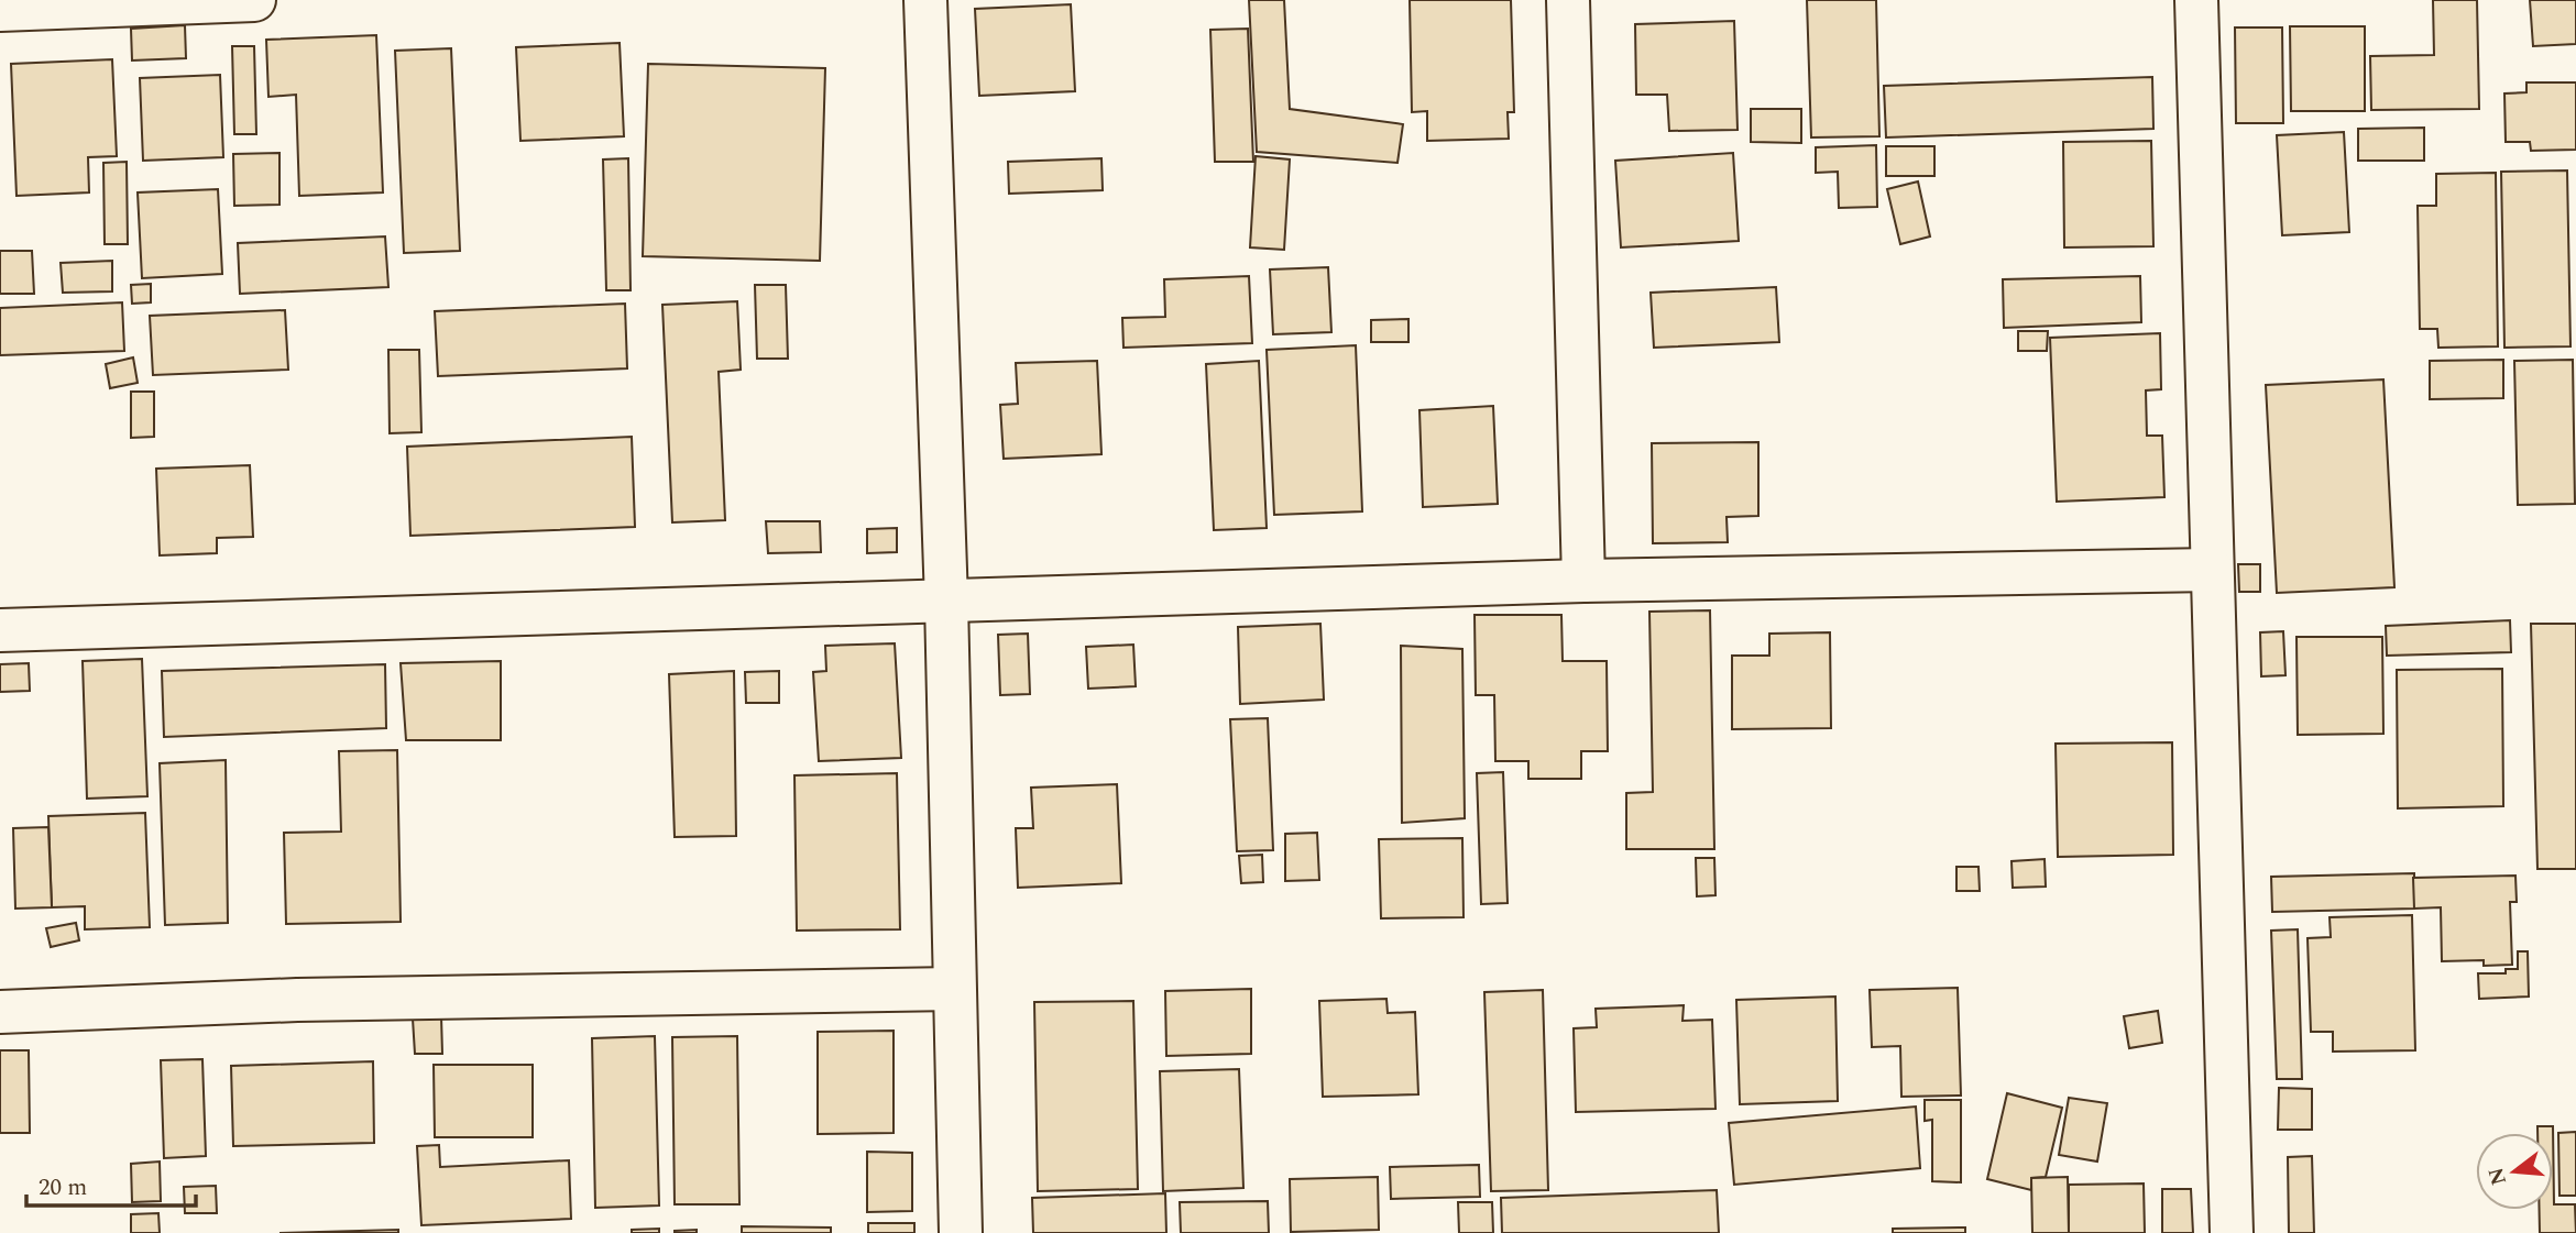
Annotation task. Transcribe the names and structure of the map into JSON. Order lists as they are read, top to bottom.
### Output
{
  "scale_bar": "20 m",
  "north": "left"
}
